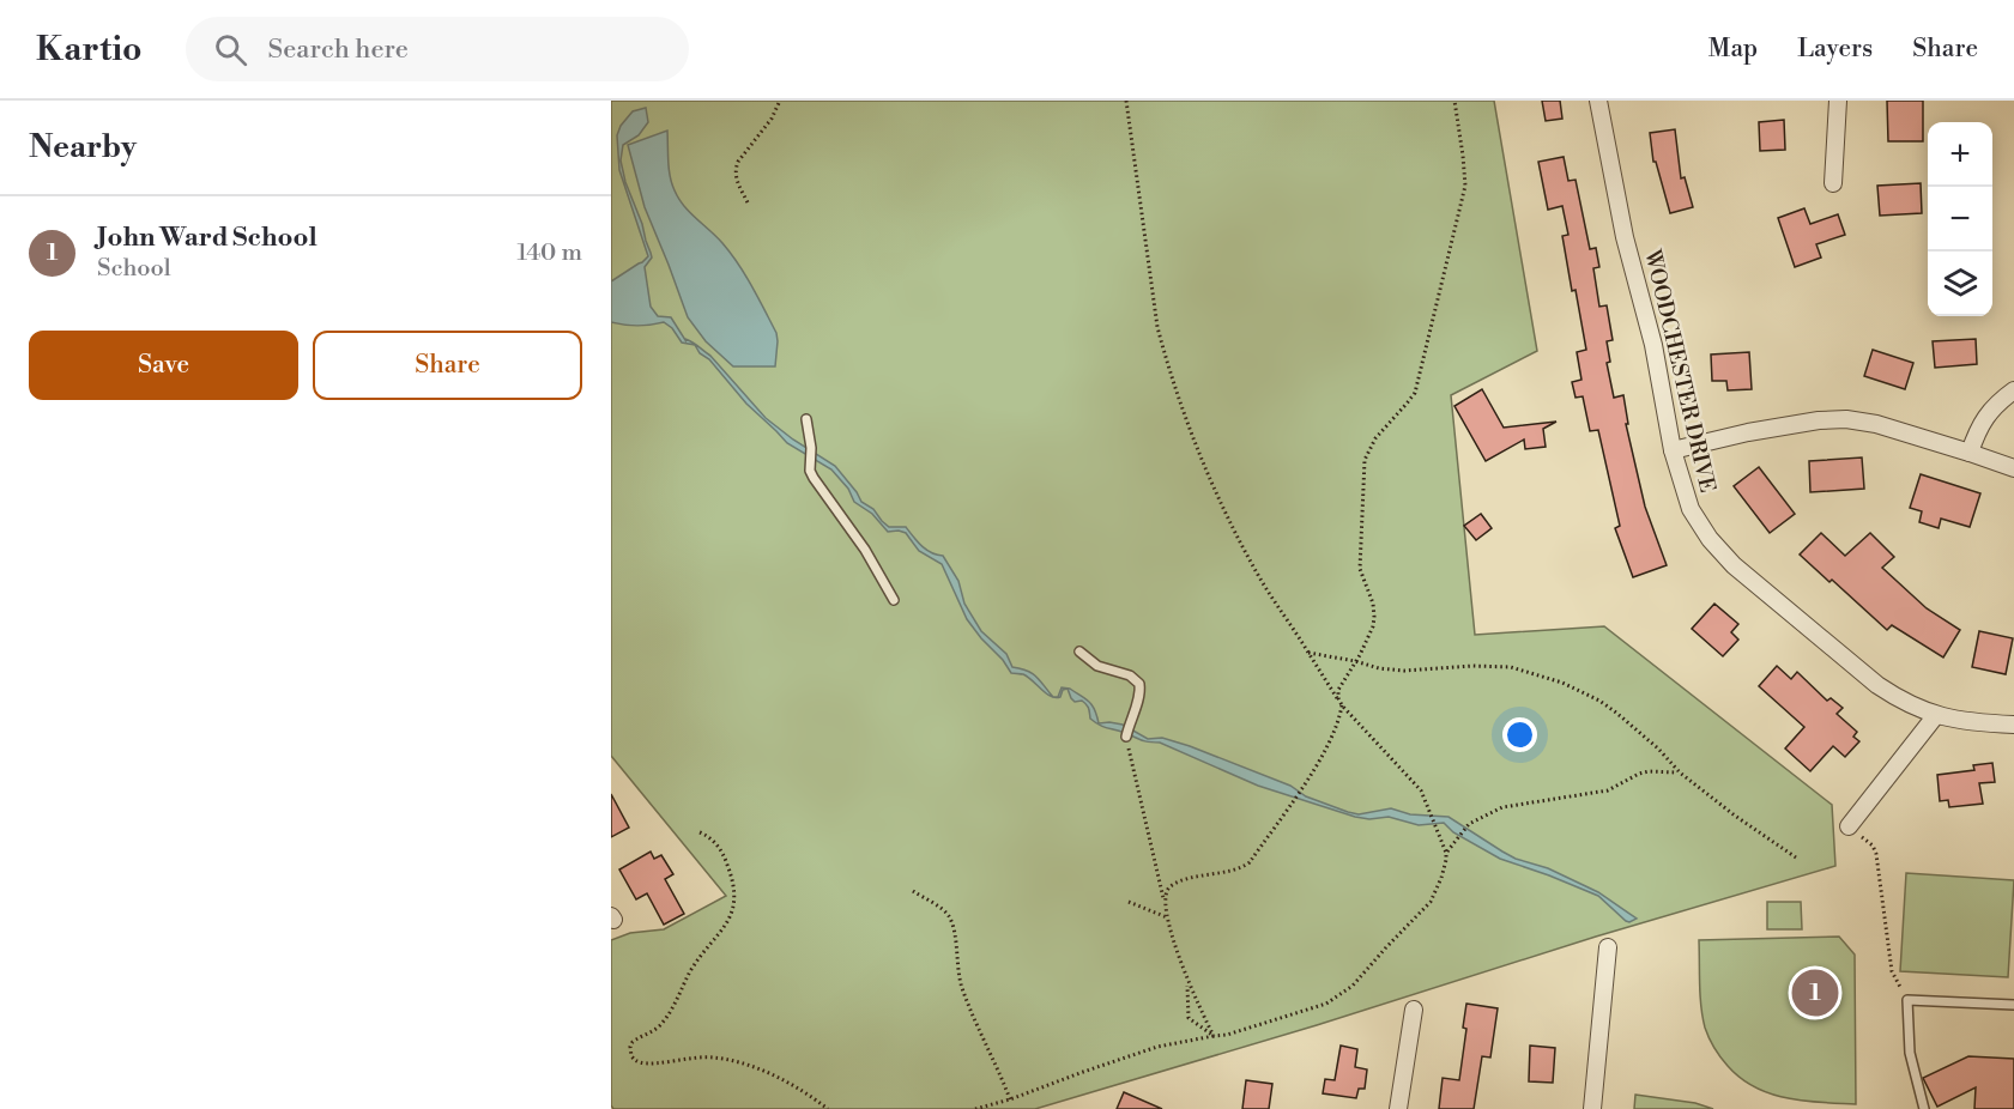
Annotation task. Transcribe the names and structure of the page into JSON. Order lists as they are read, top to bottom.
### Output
{
  "streets": {
    "street": ["WOODCHESTER DRIVE"]
  },
  "page": {
    "header": "Kartio",
    "search": "Search here",
    "nav": ["Map", "Layers", "Share"],
    "heading": "Nearby",
    "map_buttons": ["+", "−"],
    "list": [
      {
        "mark": "1",
        "name": "John Ward School",
        "note": "School",
        "value": "140 m"
      }
    ],
    "buttons": ["Save", "Share"],
    "pins": "1"
  }
}
